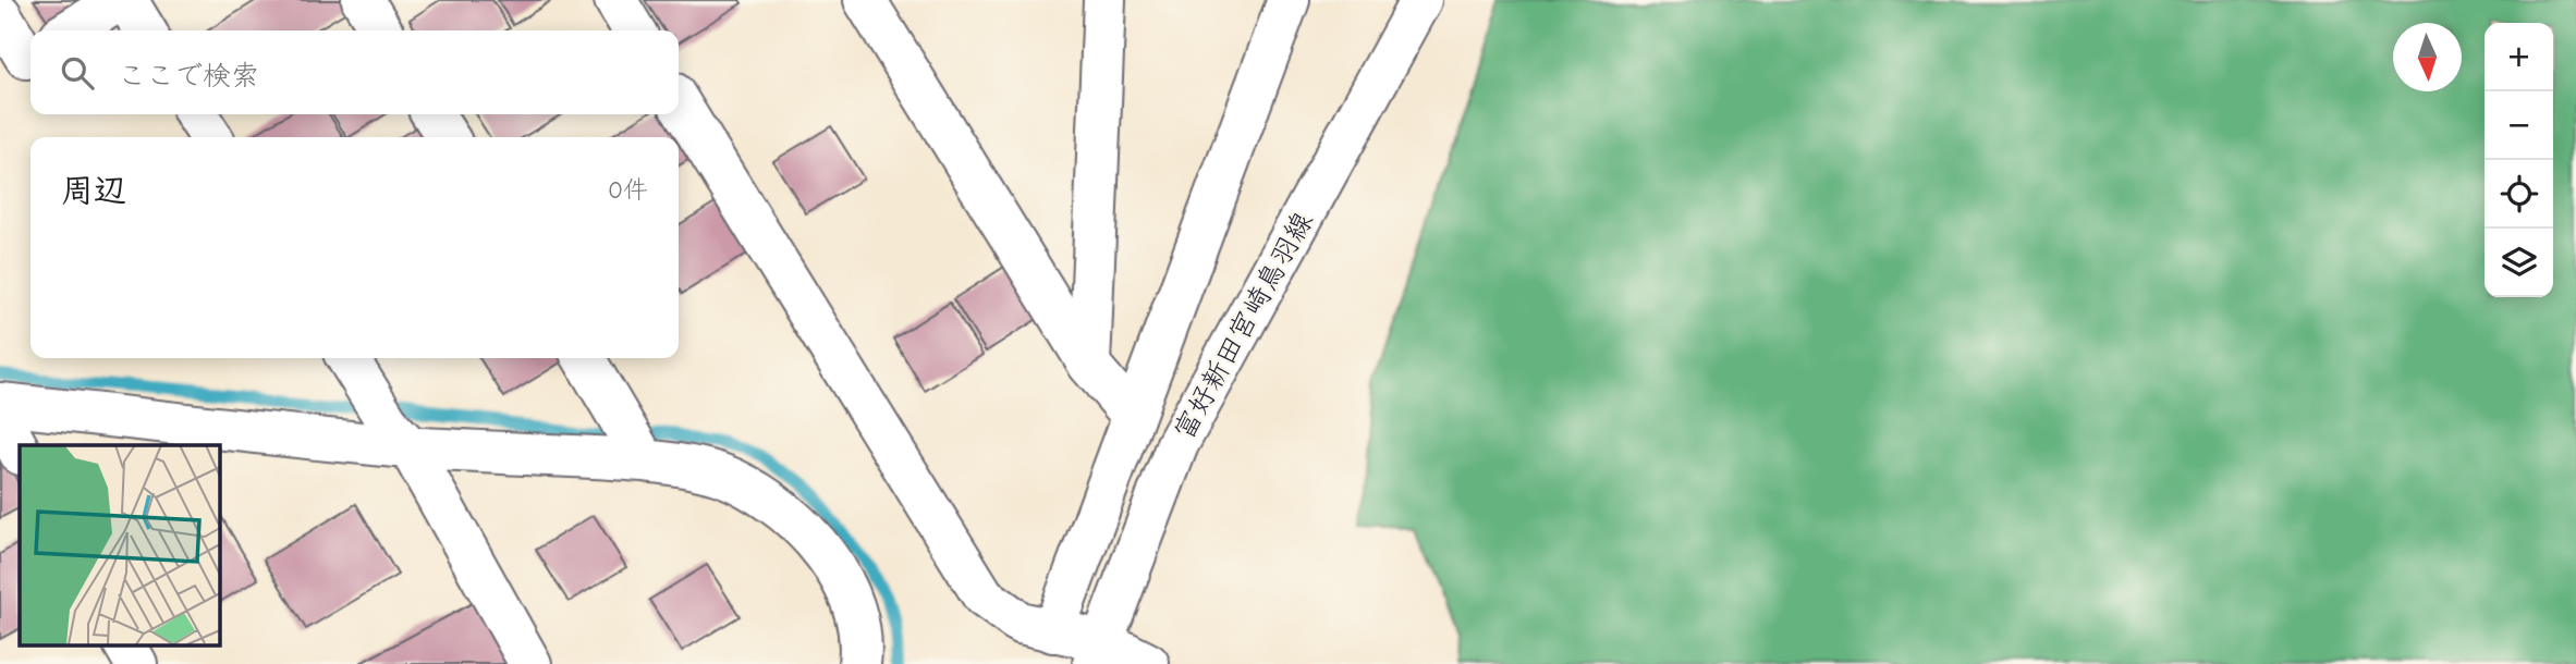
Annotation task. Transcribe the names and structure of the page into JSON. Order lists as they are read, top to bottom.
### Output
{
  "streets": {
    "street": ["富好新田宮崎鳥羽線"]
  },
  "north": "bottom",
  "page": {
    "map_buttons": ["+", "−"],
    "search": "ここで検索",
    "heading": ["周辺", "0件"]
  }
}
